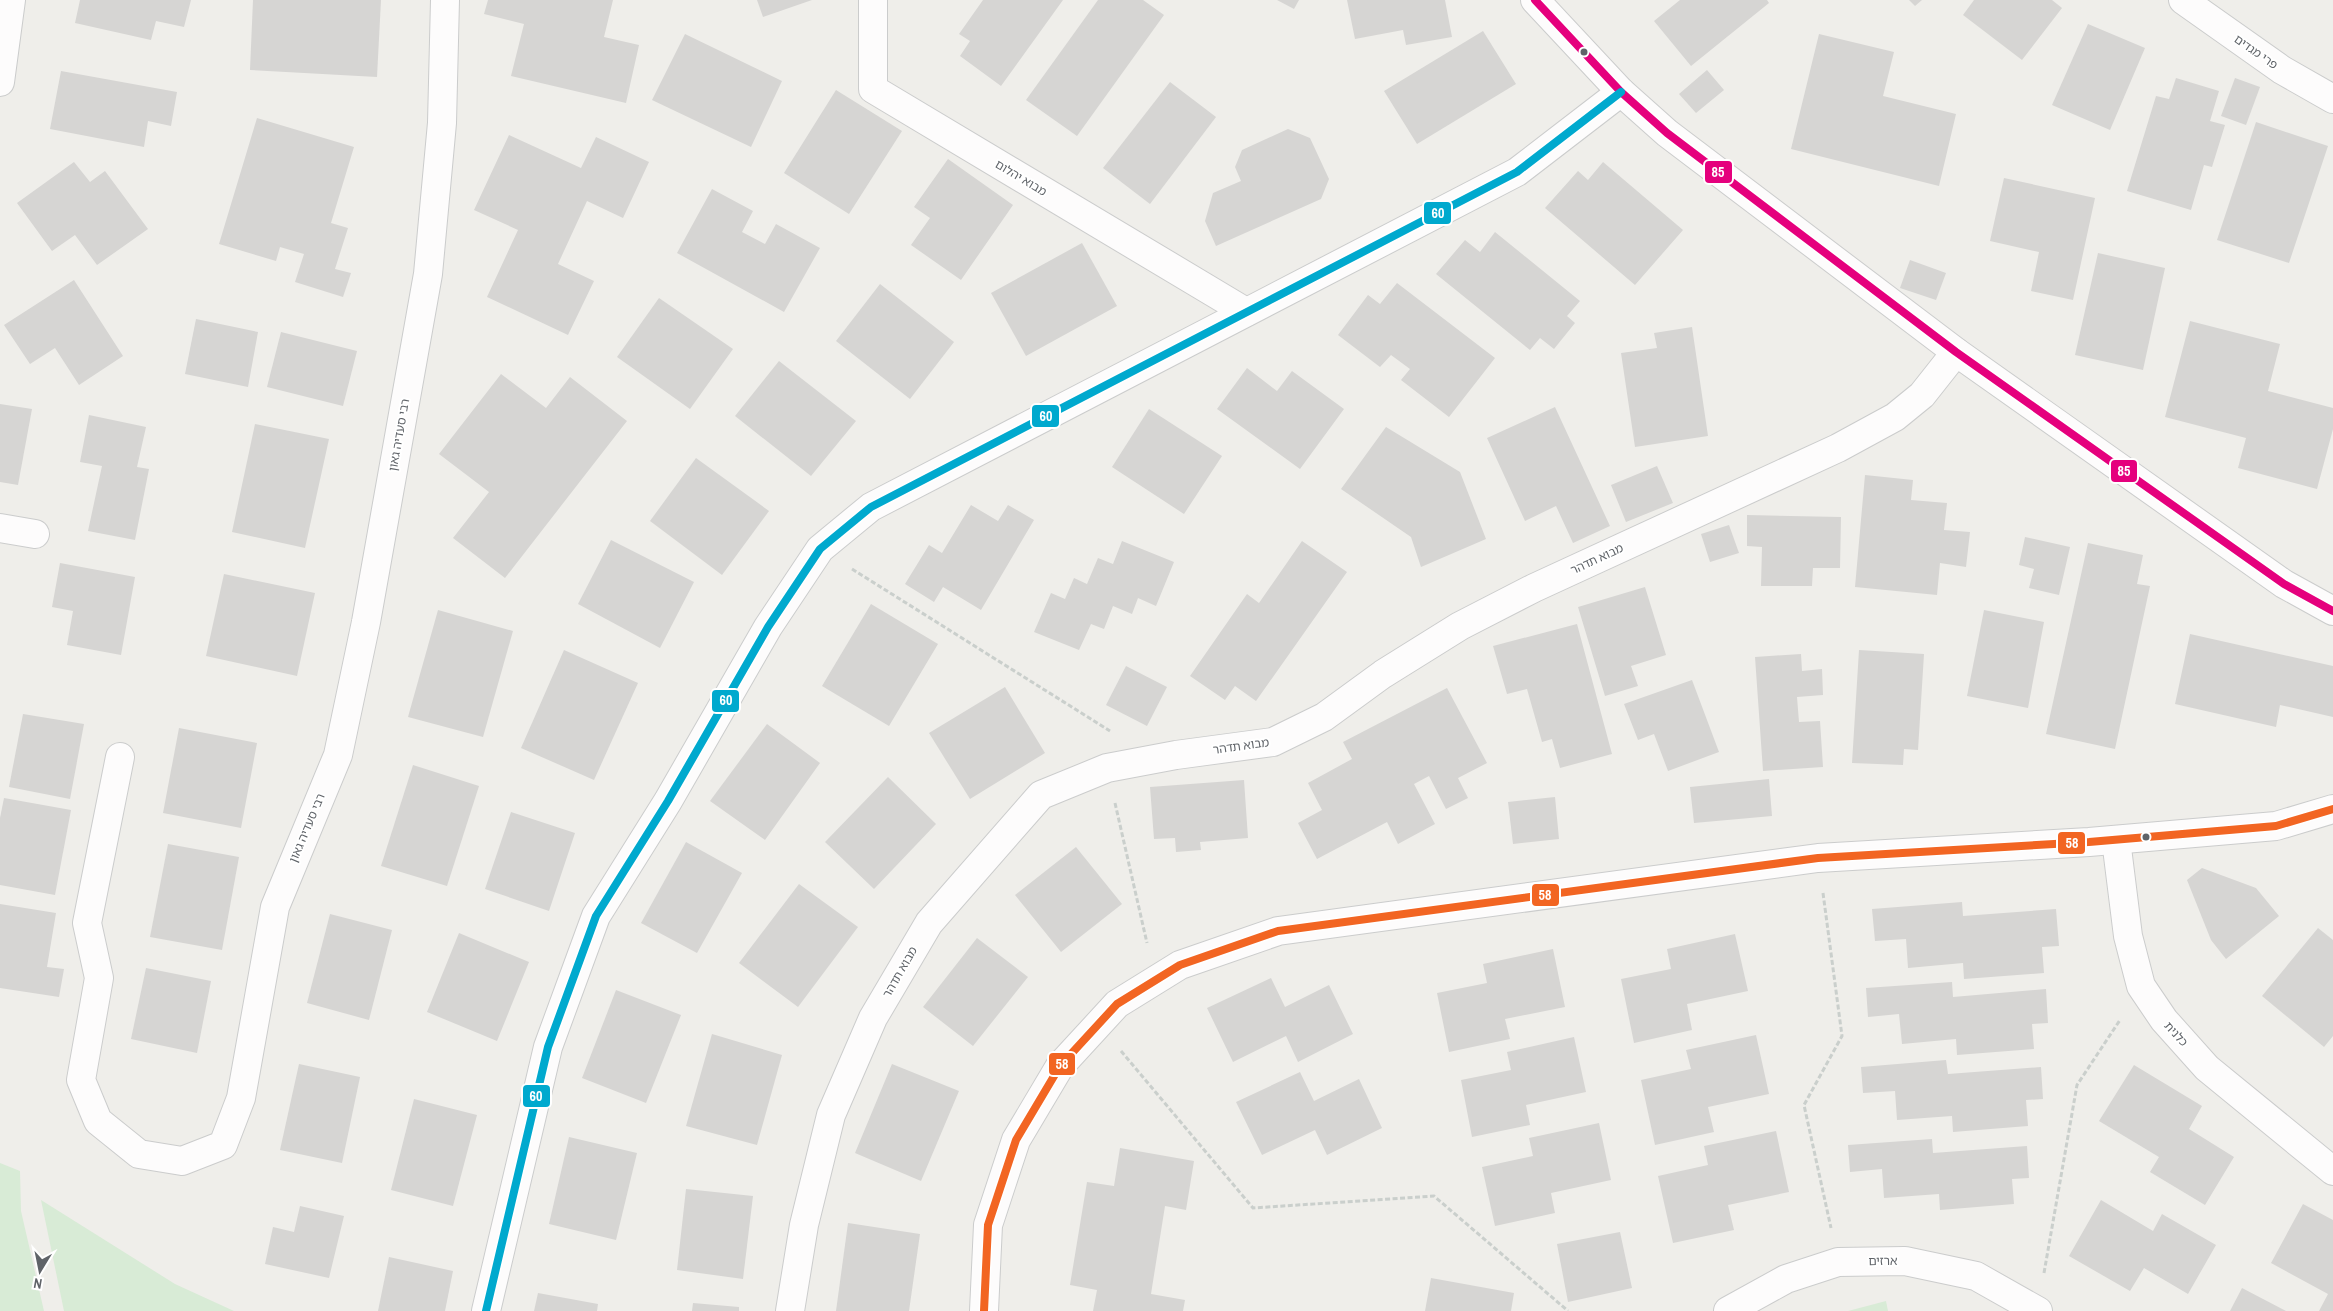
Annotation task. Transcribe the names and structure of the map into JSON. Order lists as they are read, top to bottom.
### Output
{
  "streets": {
    "street": [
      "פרי מגדים",
      "מבוא יהלום",
      "רבי סעדיה גאון",
      "מבוא תדהר",
      "כלנית",
      "ארזים"
    ]
  },
  "lines": ["transit line 85", "transit line 60", "transit line 58"],
  "north": "bottom"
}
